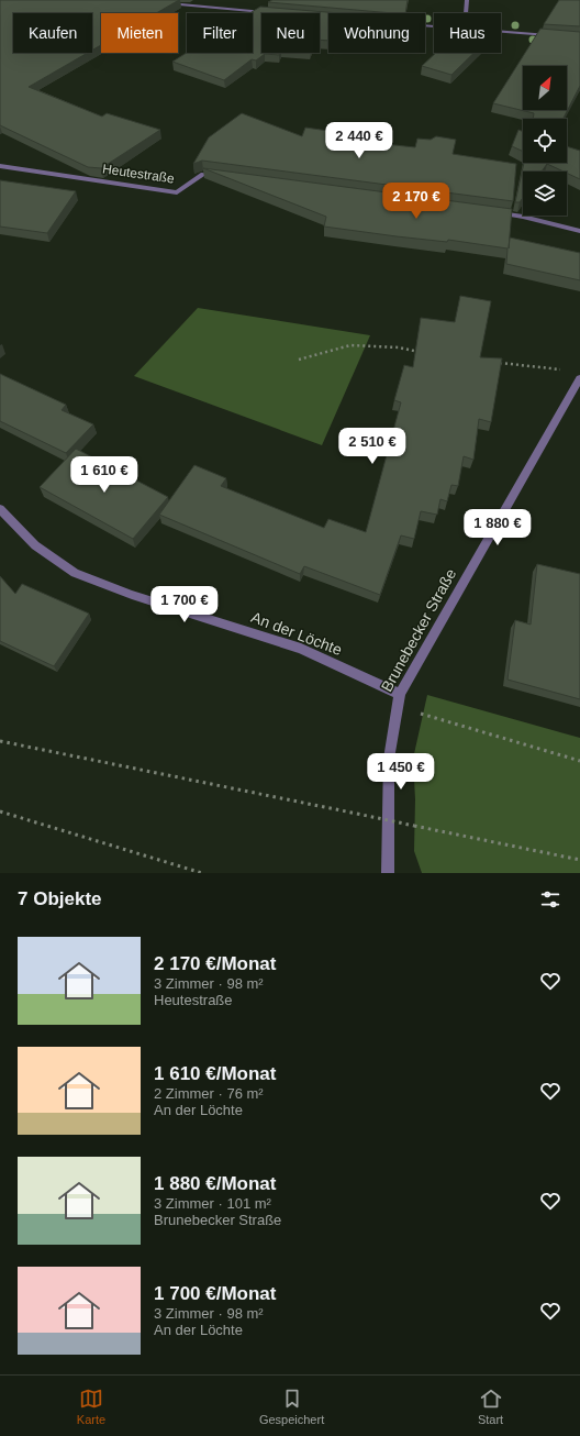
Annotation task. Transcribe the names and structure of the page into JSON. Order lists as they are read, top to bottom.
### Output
{
  "streets": {
    "street": ["Heutestraße", "Brunebecker Straße", "An der Löchte"]
  },
  "crossings": [
    ["Brunebecker Straße", "An der Löchte"]
  ],
  "north": "top right",
  "page": {
    "chip": [
      "Kaufen",
      "Mieten",
      "Filter",
      "Neu",
      "Wohnung",
      "Haus"
    ],
    "price": [
      "2 440 €",
      "2 170 €",
      "2 510 €",
      "1 610 €",
      "1 880 €",
      "1 700 €",
      "1 450 €"
    ],
    "heading": "7 Objekte",
    "list": [
      {
        "name": "2 170 €/Monat",
        "note": "3 Zimmer · 98 m² · Heutestraße"
      },
      {
        "name": "1 610 €/Monat",
        "note": "2 Zimmer · 76 m² · An der Löchte"
      },
      {
        "name": "1 880 €/Monat",
        "note": "3 Zimmer · 101 m² · Brunebecker Straße"
      },
      {
        "name": "1 700 €/Monat",
        "note": "3 Zimmer · 98 m² · An der Löchte"
      }
    ],
    "tabs": ["Karte", "Gespeichert", "Start"]
  }
}
